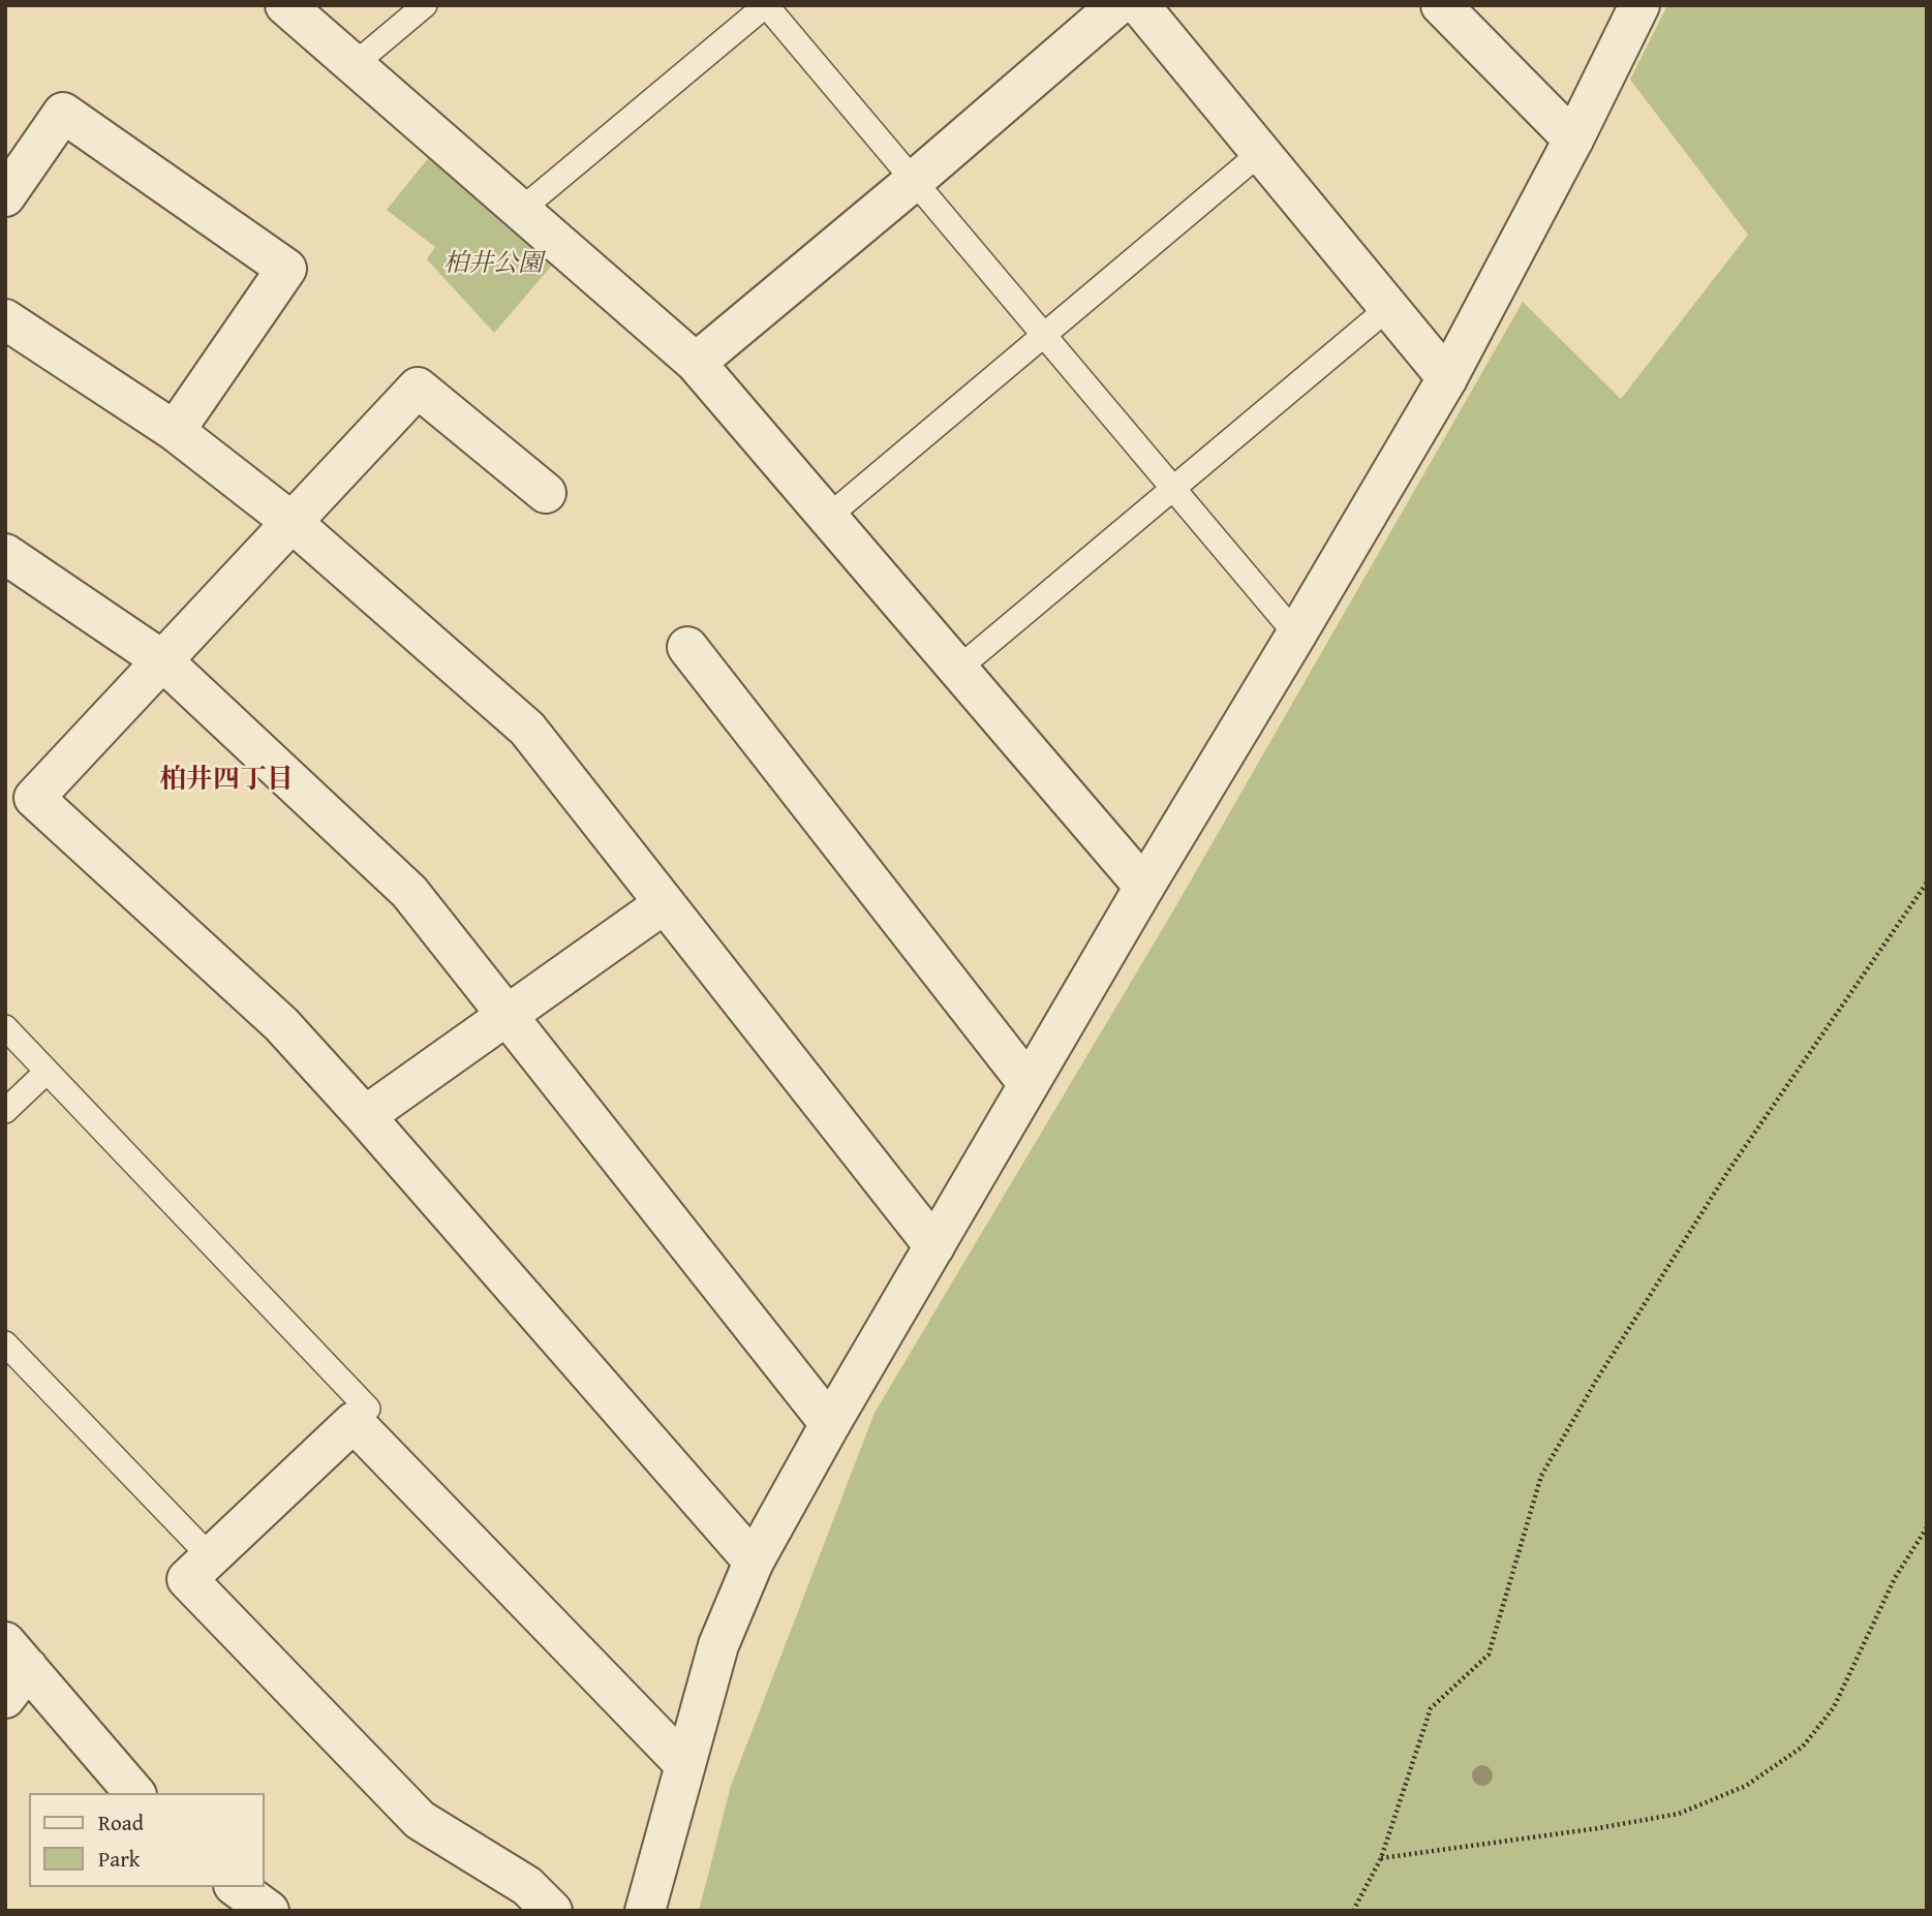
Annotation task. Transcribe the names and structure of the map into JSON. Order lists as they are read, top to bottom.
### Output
{
  "districts": ["柏井四丁目"],
  "parks": ["柏井公園"],
  "legend": ["Road", "Park"]
}
